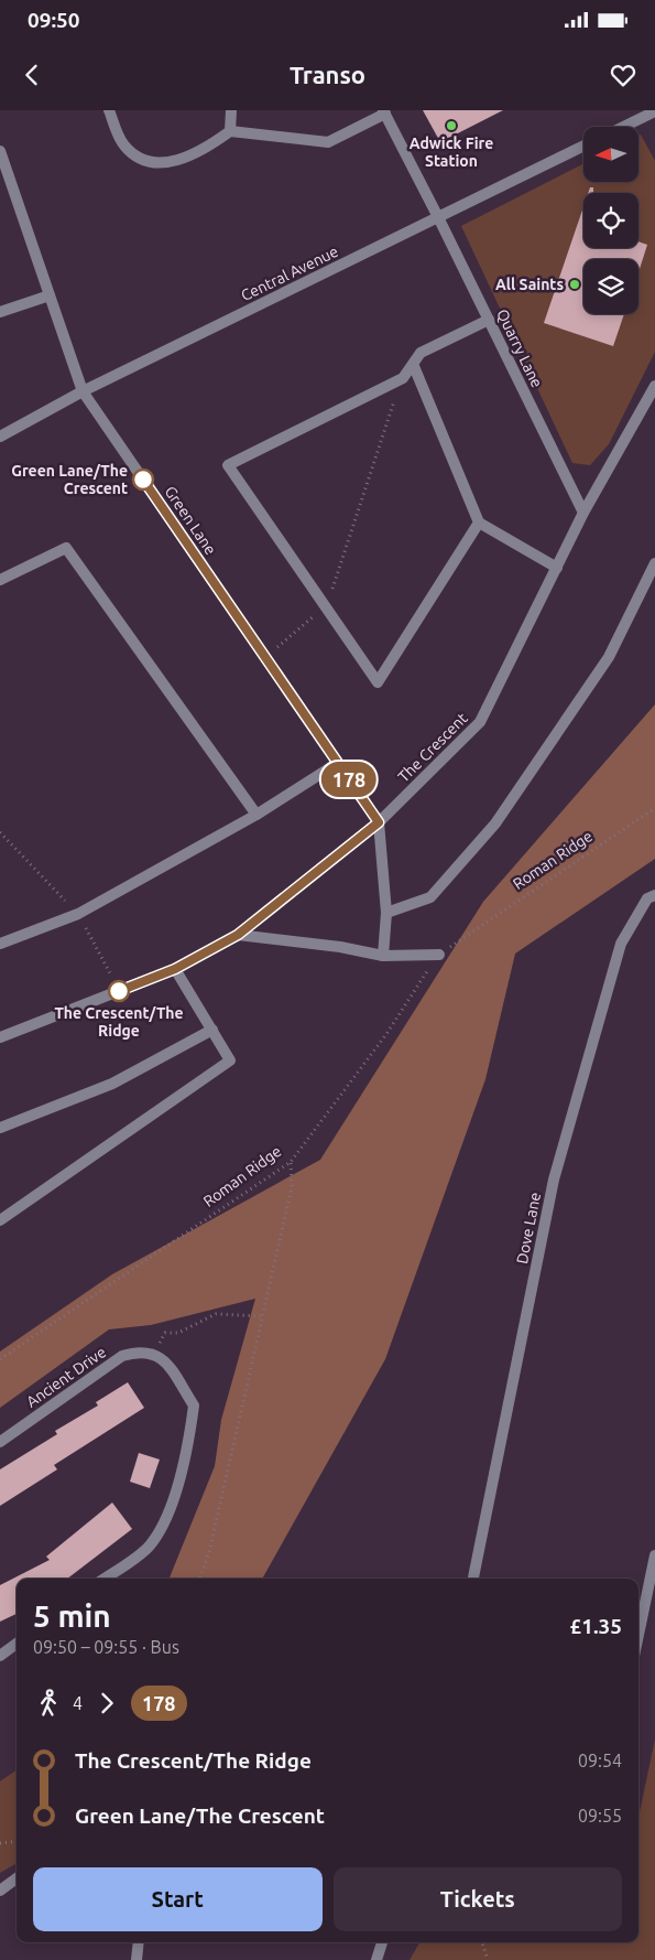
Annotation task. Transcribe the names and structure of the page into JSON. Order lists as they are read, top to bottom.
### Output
{
  "streets": {
    "street": [
      "Central Avenue",
      "Quarry Lane",
      "Green Lane",
      "The Crescent",
      "Dove Lane",
      "Ancient Drive"
    ],
    "path": ["Roman Ridge"]
  },
  "crossings": [
    ["Central Avenue", "Quarry Lane"],
    ["Central Avenue", "Green Lane"],
    ["Quarry Lane", "The Crescent"],
    ["Green Lane", "The Crescent"]
  ],
  "places": [
    "Adwick Fire Station",
    "All Saints",
    "Green Lane/The Crescent",
    "The Crescent/The Ridge"
  ],
  "lines": ["bus line 178"],
  "north": "left",
  "page": {
    "status": "09:50",
    "header": "Transo",
    "on_map": "178",
    "heading": ["5 min", "09:50 – 09:55 · Bus", "£1.35"],
    "legs": ["4", "178"],
    "list": [
      {
        "name": "The Crescent/The Ridge",
        "value": "09:54"
      },
      {
        "name": "Green Lane/The Crescent",
        "value": "09:55"
      }
    ],
    "buttons": ["Start", "Tickets"]
  }
}
